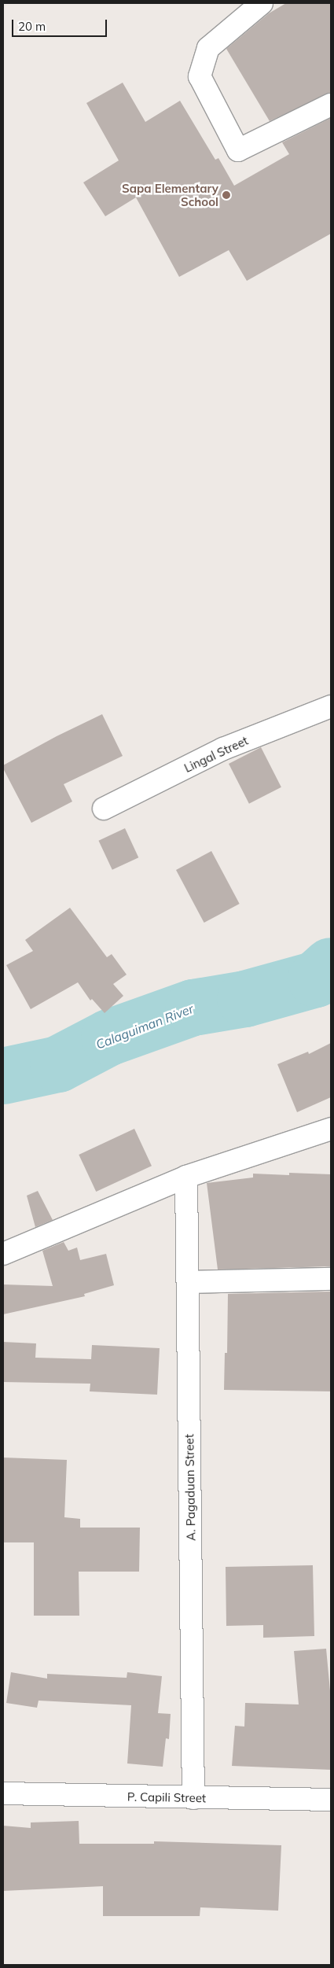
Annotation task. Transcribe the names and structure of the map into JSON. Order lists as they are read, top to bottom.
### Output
{
  "streets": {
    "street": ["Lingal Street", "A. Pagaduan Street", "P. Capili Street"]
  },
  "crossings": [
    ["A. Pagaduan Street", "P. Capili Street"]
  ],
  "water": ["Calaguiman River"],
  "places": ["Sapa Elementary School"],
  "scale_bar": "20 m"
}
